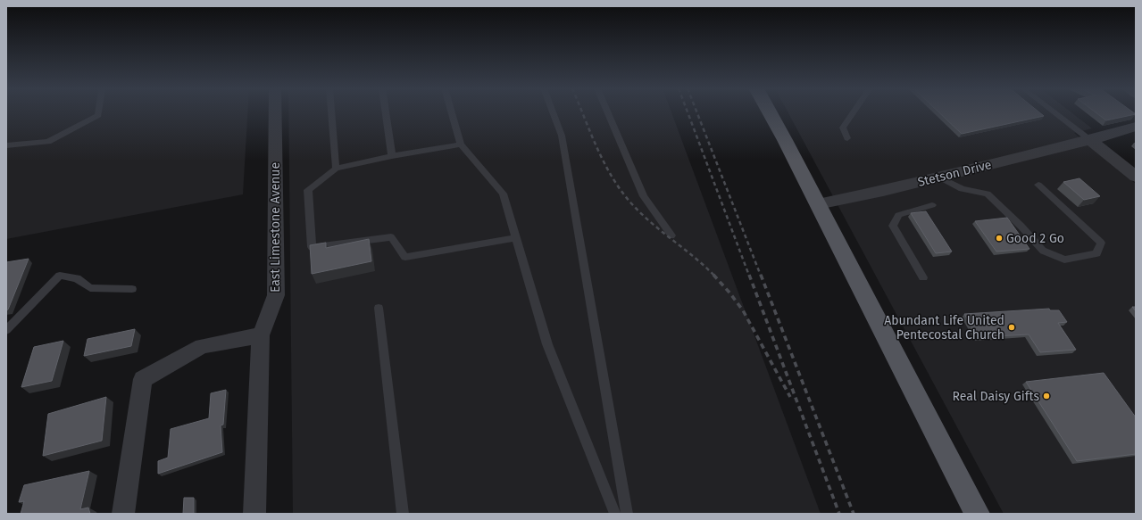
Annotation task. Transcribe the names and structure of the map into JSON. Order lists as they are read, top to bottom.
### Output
{
  "streets": {
    "street": ["Stetson Drive", "East Limestone Avenue"]
  },
  "places": ["Good 2 Go", "Abundant Life United Pentecostal Church", "Real Daisy Gifts"]
}
